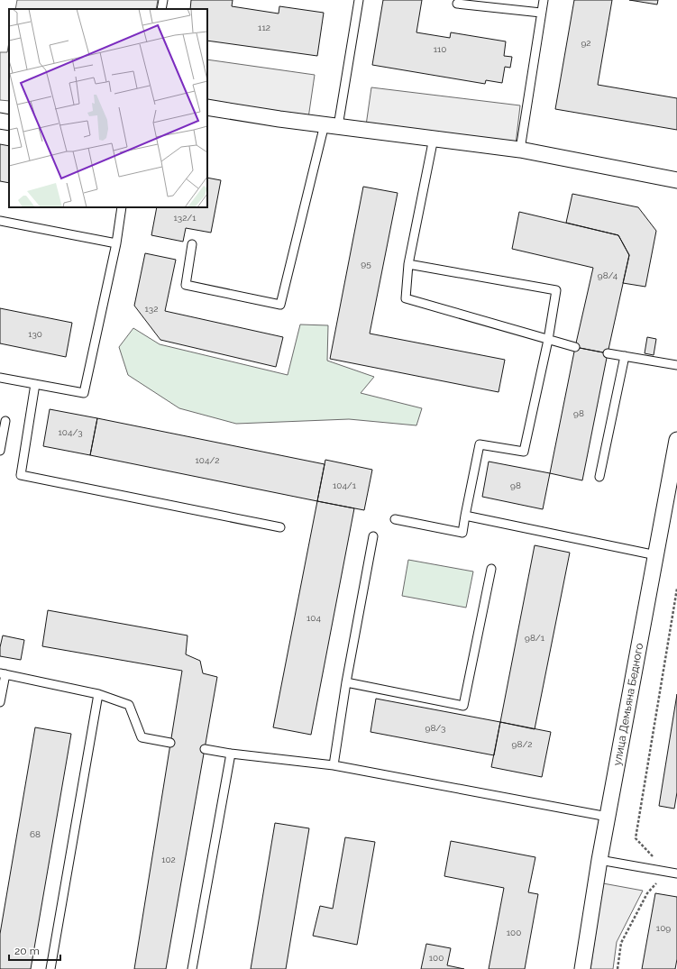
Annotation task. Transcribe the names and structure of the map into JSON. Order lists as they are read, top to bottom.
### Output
{
  "streets": {
    "street": ["улица Демьяна Бедного"]
  },
  "house_numbers": [
    "112",
    "92",
    "110",
    "132/1",
    "95",
    "98/4",
    "132",
    "130",
    "98",
    "104/3",
    "104/2",
    "104/1",
    "98",
    "104",
    "98/1",
    "98/3",
    "98/2",
    "68",
    "102",
    "109",
    "100",
    "100"
  ],
  "scale_bar": "20 m"
}
